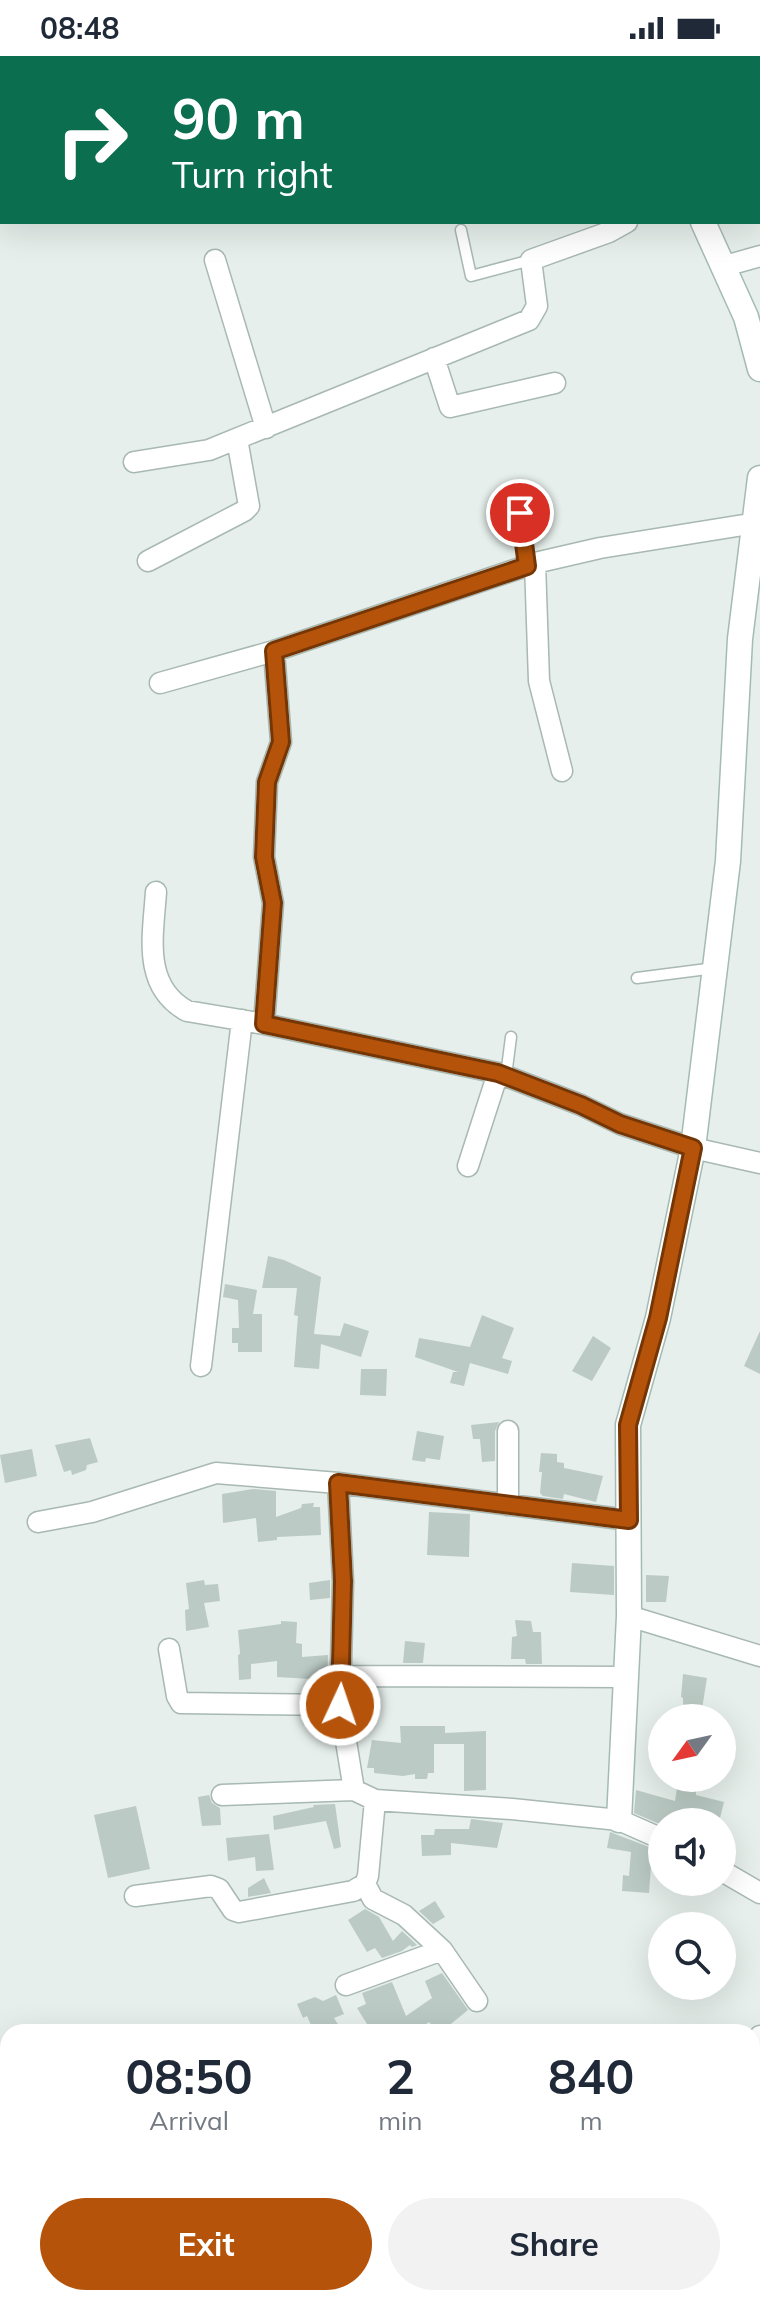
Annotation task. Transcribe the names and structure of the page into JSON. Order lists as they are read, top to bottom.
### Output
{
  "north": "bottom left",
  "page": {
    "status": "08:48",
    "turn": ["90 m", "Turn right"],
    "eta": [
      "08:50",
      "Arrival",
      "2",
      "min",
      "840",
      "m"
    ],
    "buttons": ["Exit", "Share"]
  }
}
